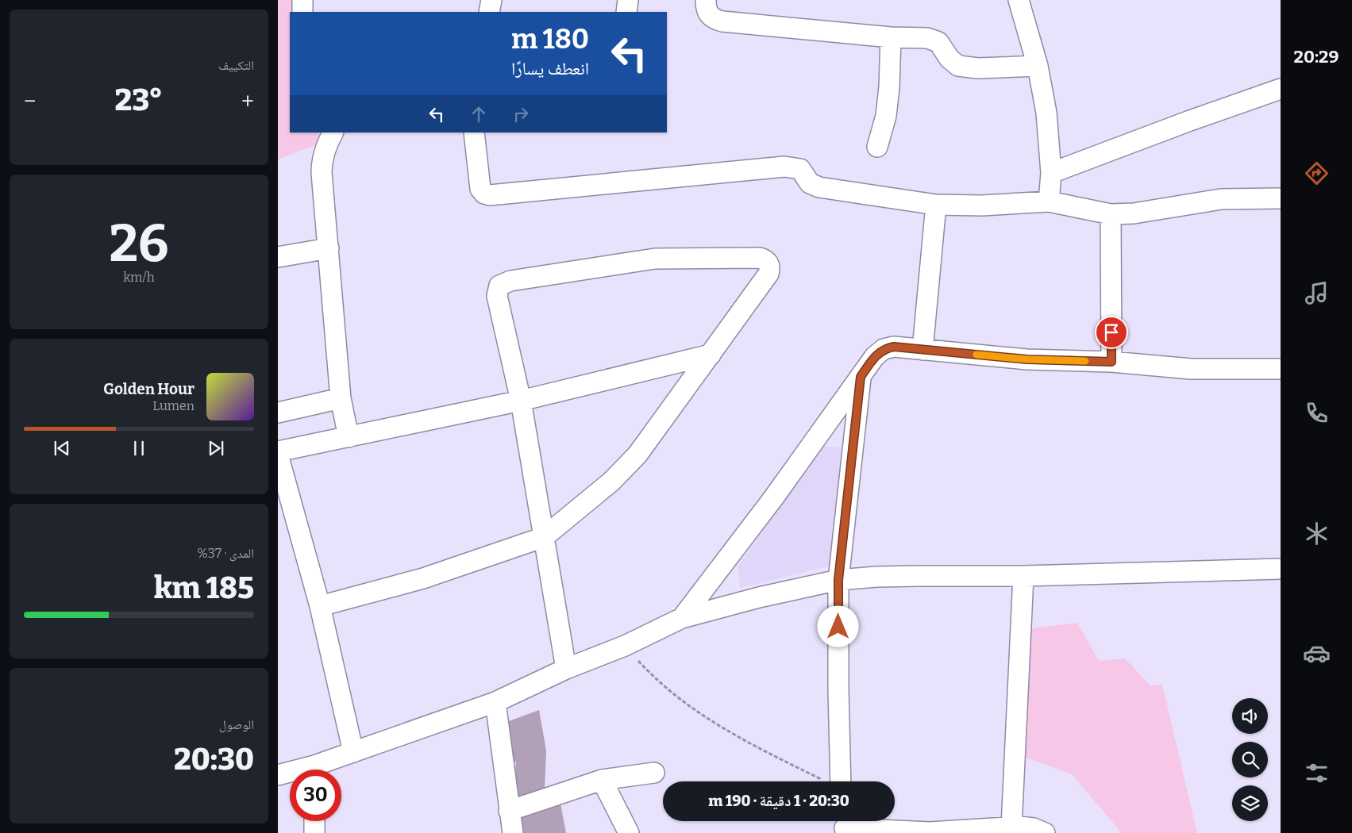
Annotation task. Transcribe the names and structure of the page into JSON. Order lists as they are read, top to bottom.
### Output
{
  "page": {
    "tabs": "20:29",
    "tile": [
      "التكييف",
      ["26", "km/h"],
      ["المدى · 37%", "185 km"],
      ["الوصول", "20:30"]
    ],
    "turn": ["180 m", "انعطف يسارًا"],
    "heat": ["−", "23°", "+"],
    "song": ["Golden Hour", "Lumen"],
    "limit": "30",
    "trip": "20:30 · 1 دقيقة · 190 m"
  }
}
